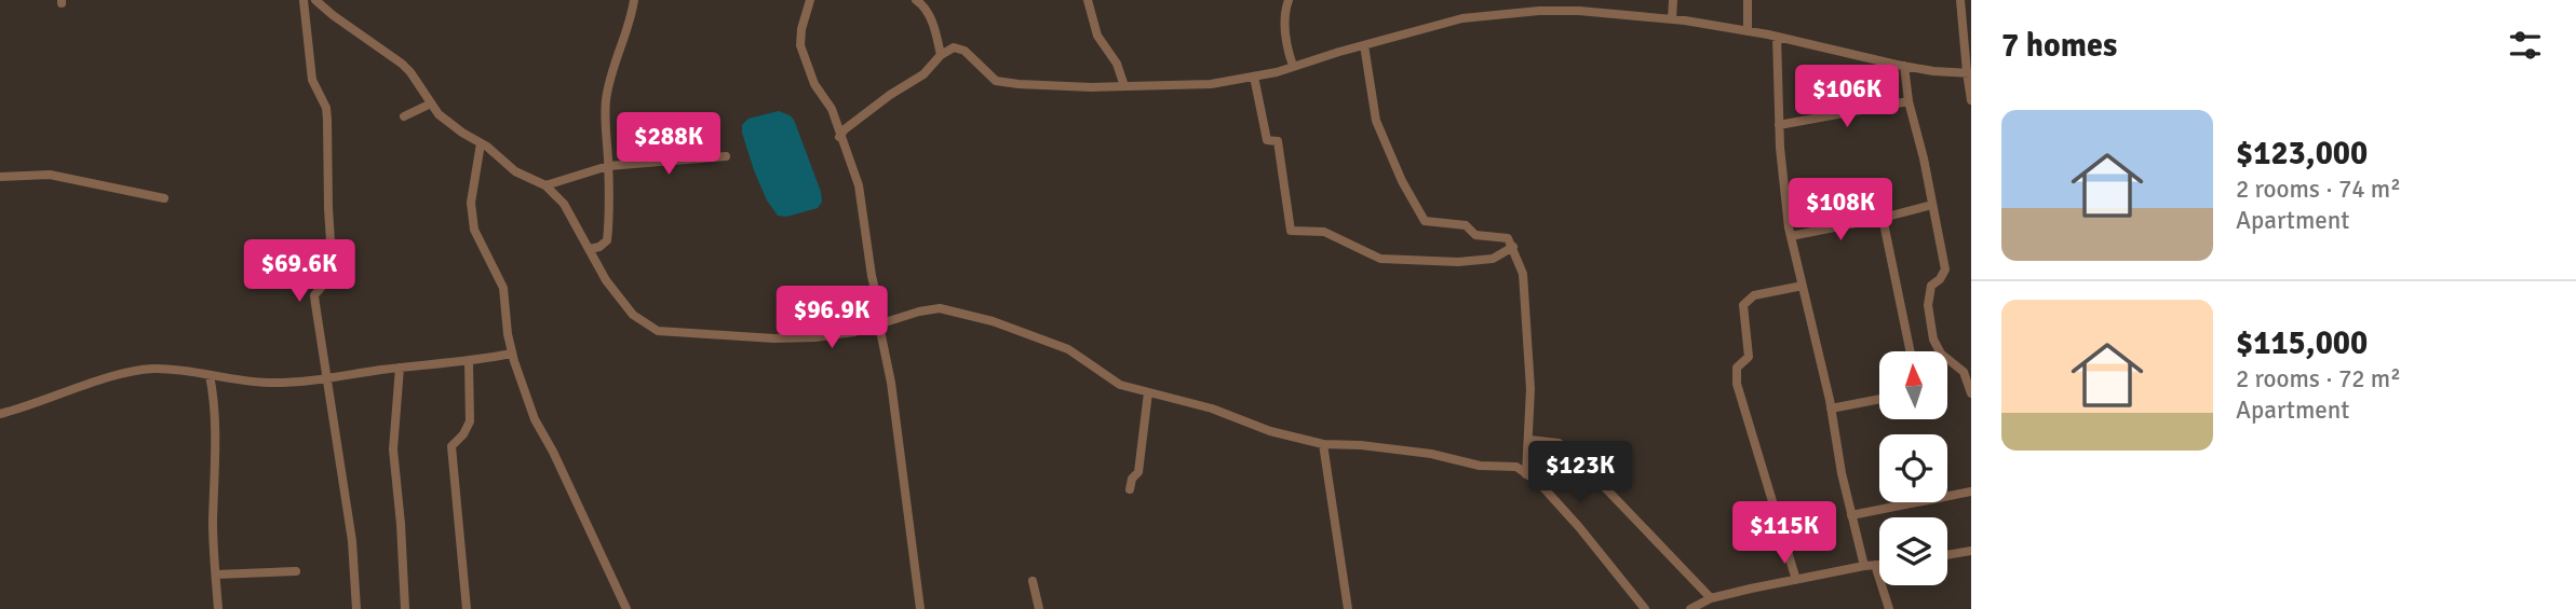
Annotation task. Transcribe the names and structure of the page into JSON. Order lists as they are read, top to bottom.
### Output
{
  "north": "top",
  "page": {
    "heading": "7 homes",
    "price": [
      "$106K",
      "$288K",
      "$108K",
      "$69.6K",
      "$96.9K",
      "$123K",
      "$115K"
    ],
    "list": [
      {
        "name": "$123,000",
        "note": "2 rooms · 74 m² · Apartment"
      },
      {
        "name": "$115,000",
        "note": "2 rooms · 72 m² · Apartment"
      }
    ]
  }
}
